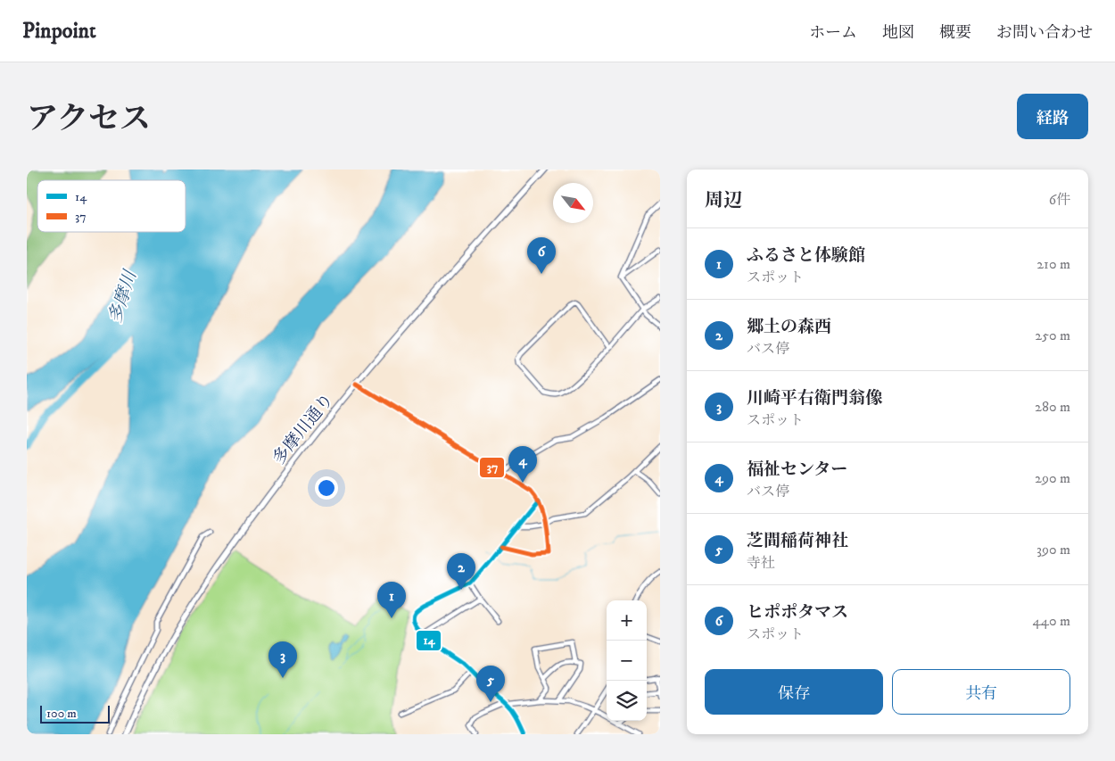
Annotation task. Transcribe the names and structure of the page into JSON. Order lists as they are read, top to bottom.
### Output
{
  "streets": {
    "street": ["多摩川通り"]
  },
  "water": ["多摩川"],
  "lines": ["transit line 37", "transit line 14"],
  "legend": ["14", "37"],
  "scale_bar": "100 m",
  "north": "bottom right",
  "page": {
    "header": "Pinpoint",
    "nav": [
      "ホーム",
      "地図",
      "概要",
      "お問い合わせ"
    ],
    "title": "アクセス",
    "buttons": [
      "経路",
      ["保存", "共有"]
    ],
    "heading": ["周辺", "6件"],
    "list": [
      {
        "mark": "1",
        "name": "ふるさと体験館",
        "note": "スポット",
        "value": "210 m"
      },
      {
        "mark": "2",
        "name": "郷土の森西",
        "note": "バス停",
        "value": "250 m"
      },
      {
        "mark": "3",
        "name": "川崎平右衛門翁像",
        "note": "スポット",
        "value": "280 m"
      },
      {
        "mark": "4",
        "name": "福祉センター",
        "note": "バス停",
        "value": "290 m"
      },
      {
        "mark": "5",
        "name": "芝間稲荷神社",
        "note": "寺社",
        "value": "390 m"
      },
      {
        "mark": "6",
        "name": "ヒポポタマス",
        "note": "スポット",
        "value": "440 m"
      }
    ],
    "pins": [
      "6",
      "4",
      "2",
      "1",
      "3",
      "5"
    ],
    "map_buttons": ["+", "−"],
    "scale": "100 m"
  }
}
